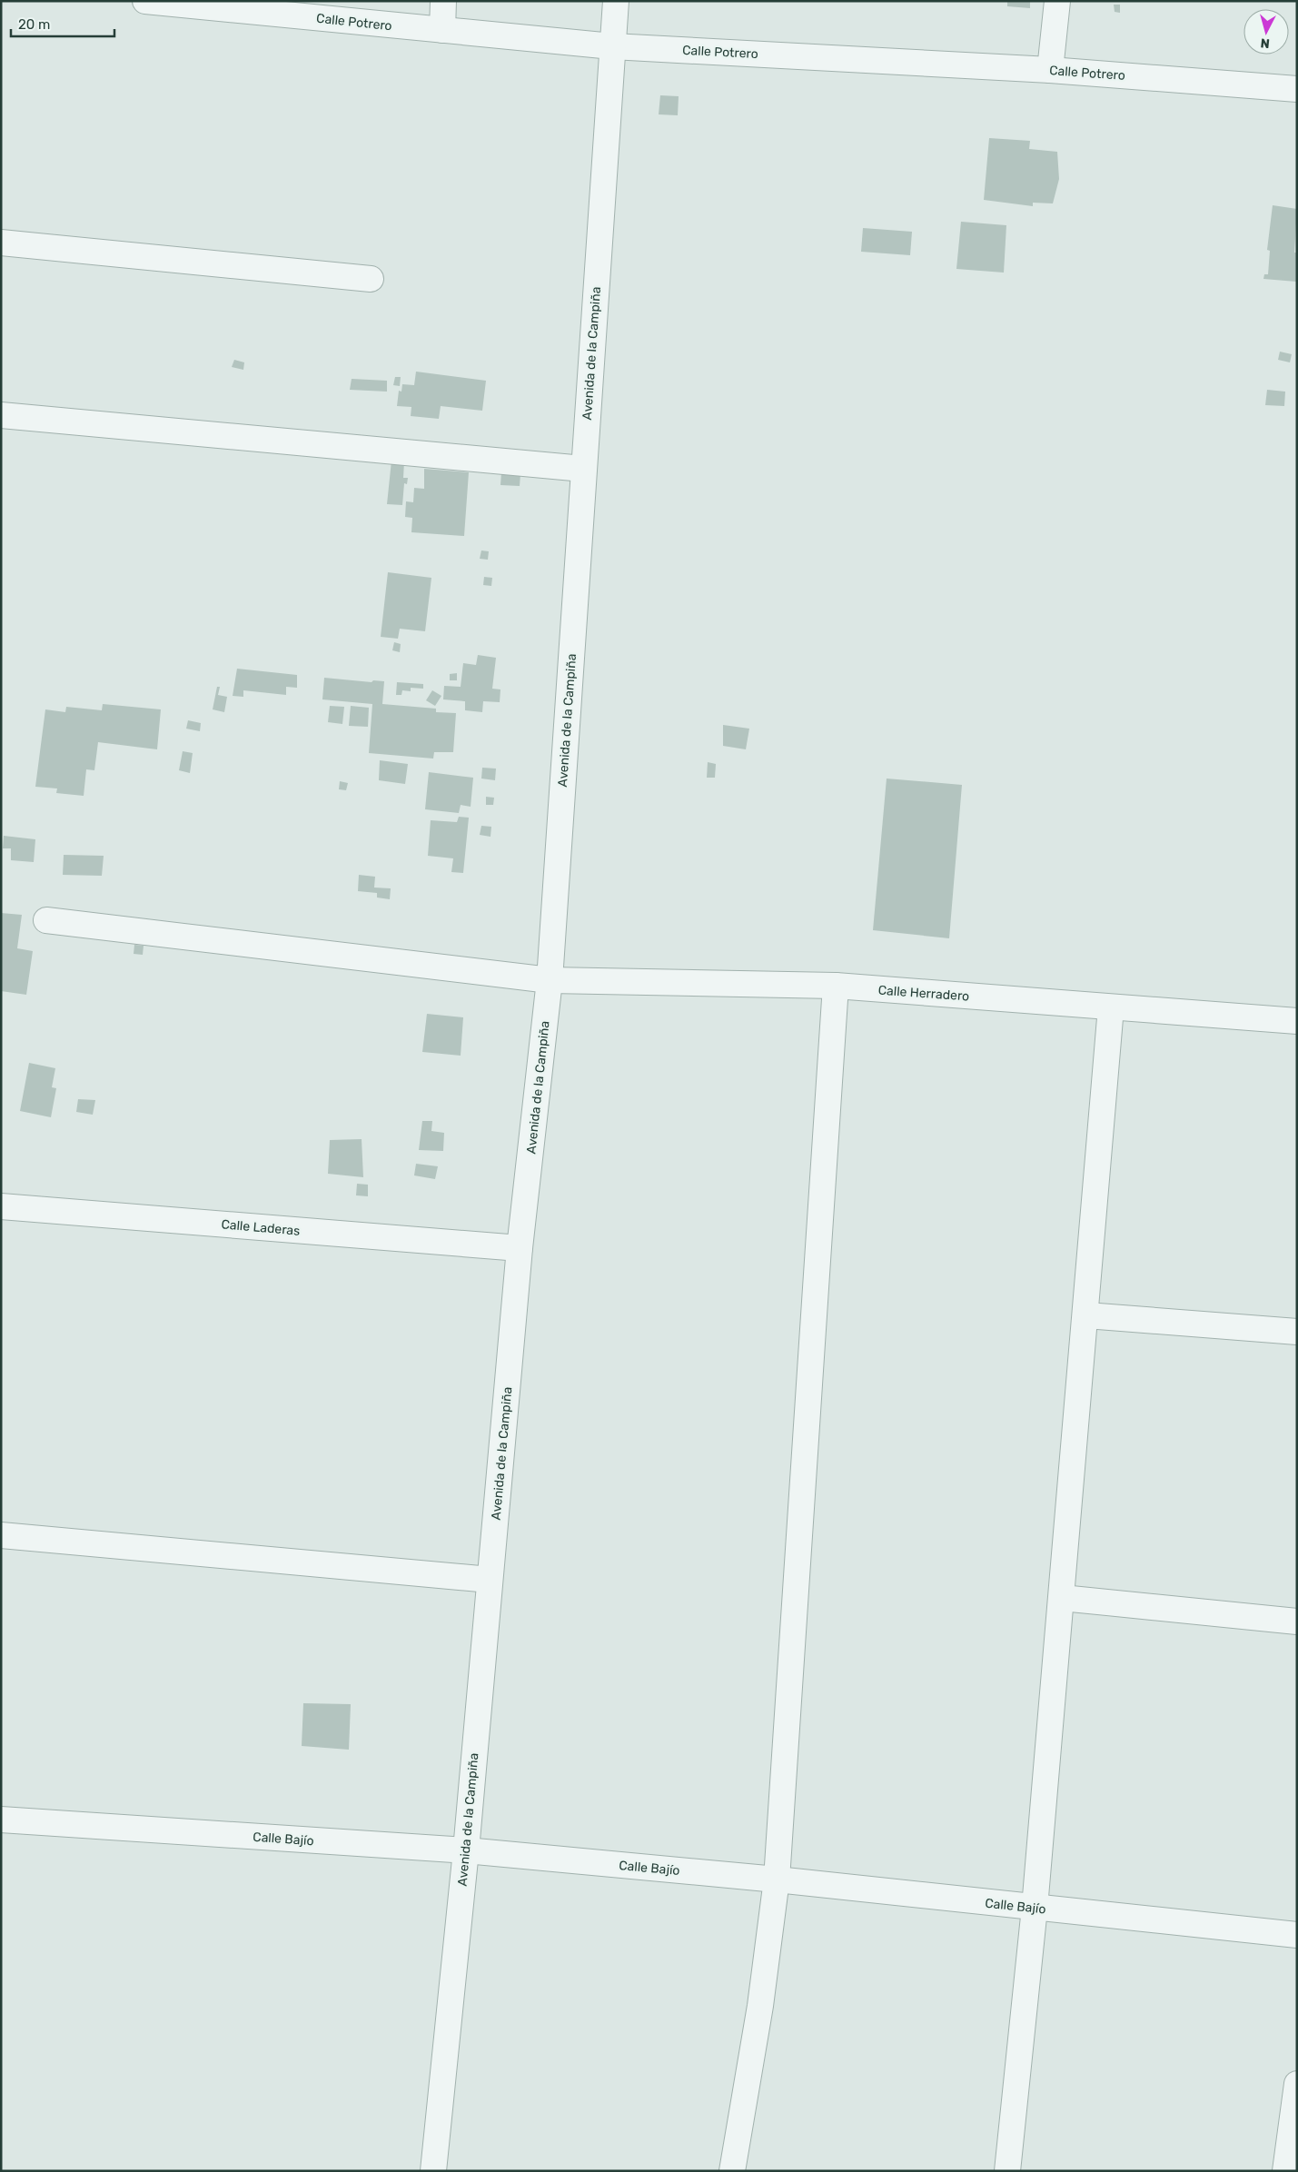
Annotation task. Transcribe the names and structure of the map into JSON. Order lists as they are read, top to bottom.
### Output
{
  "streets": {
    "street": [
      "Calle Potrero",
      "Avenida de la Campiña",
      "Calle Herradero",
      "Calle Laderas",
      "Calle Bajío"
    ]
  },
  "crossings": [
    ["Calle Potrero", "Avenida de la Campiña"],
    ["Avenida de la Campiña", "Calle Herradero"],
    ["Avenida de la Campiña", "Calle Laderas"],
    ["Avenida de la Campiña", "Calle Bajío"]
  ],
  "scale_bar": "20 m",
  "north": "bottom"
}
